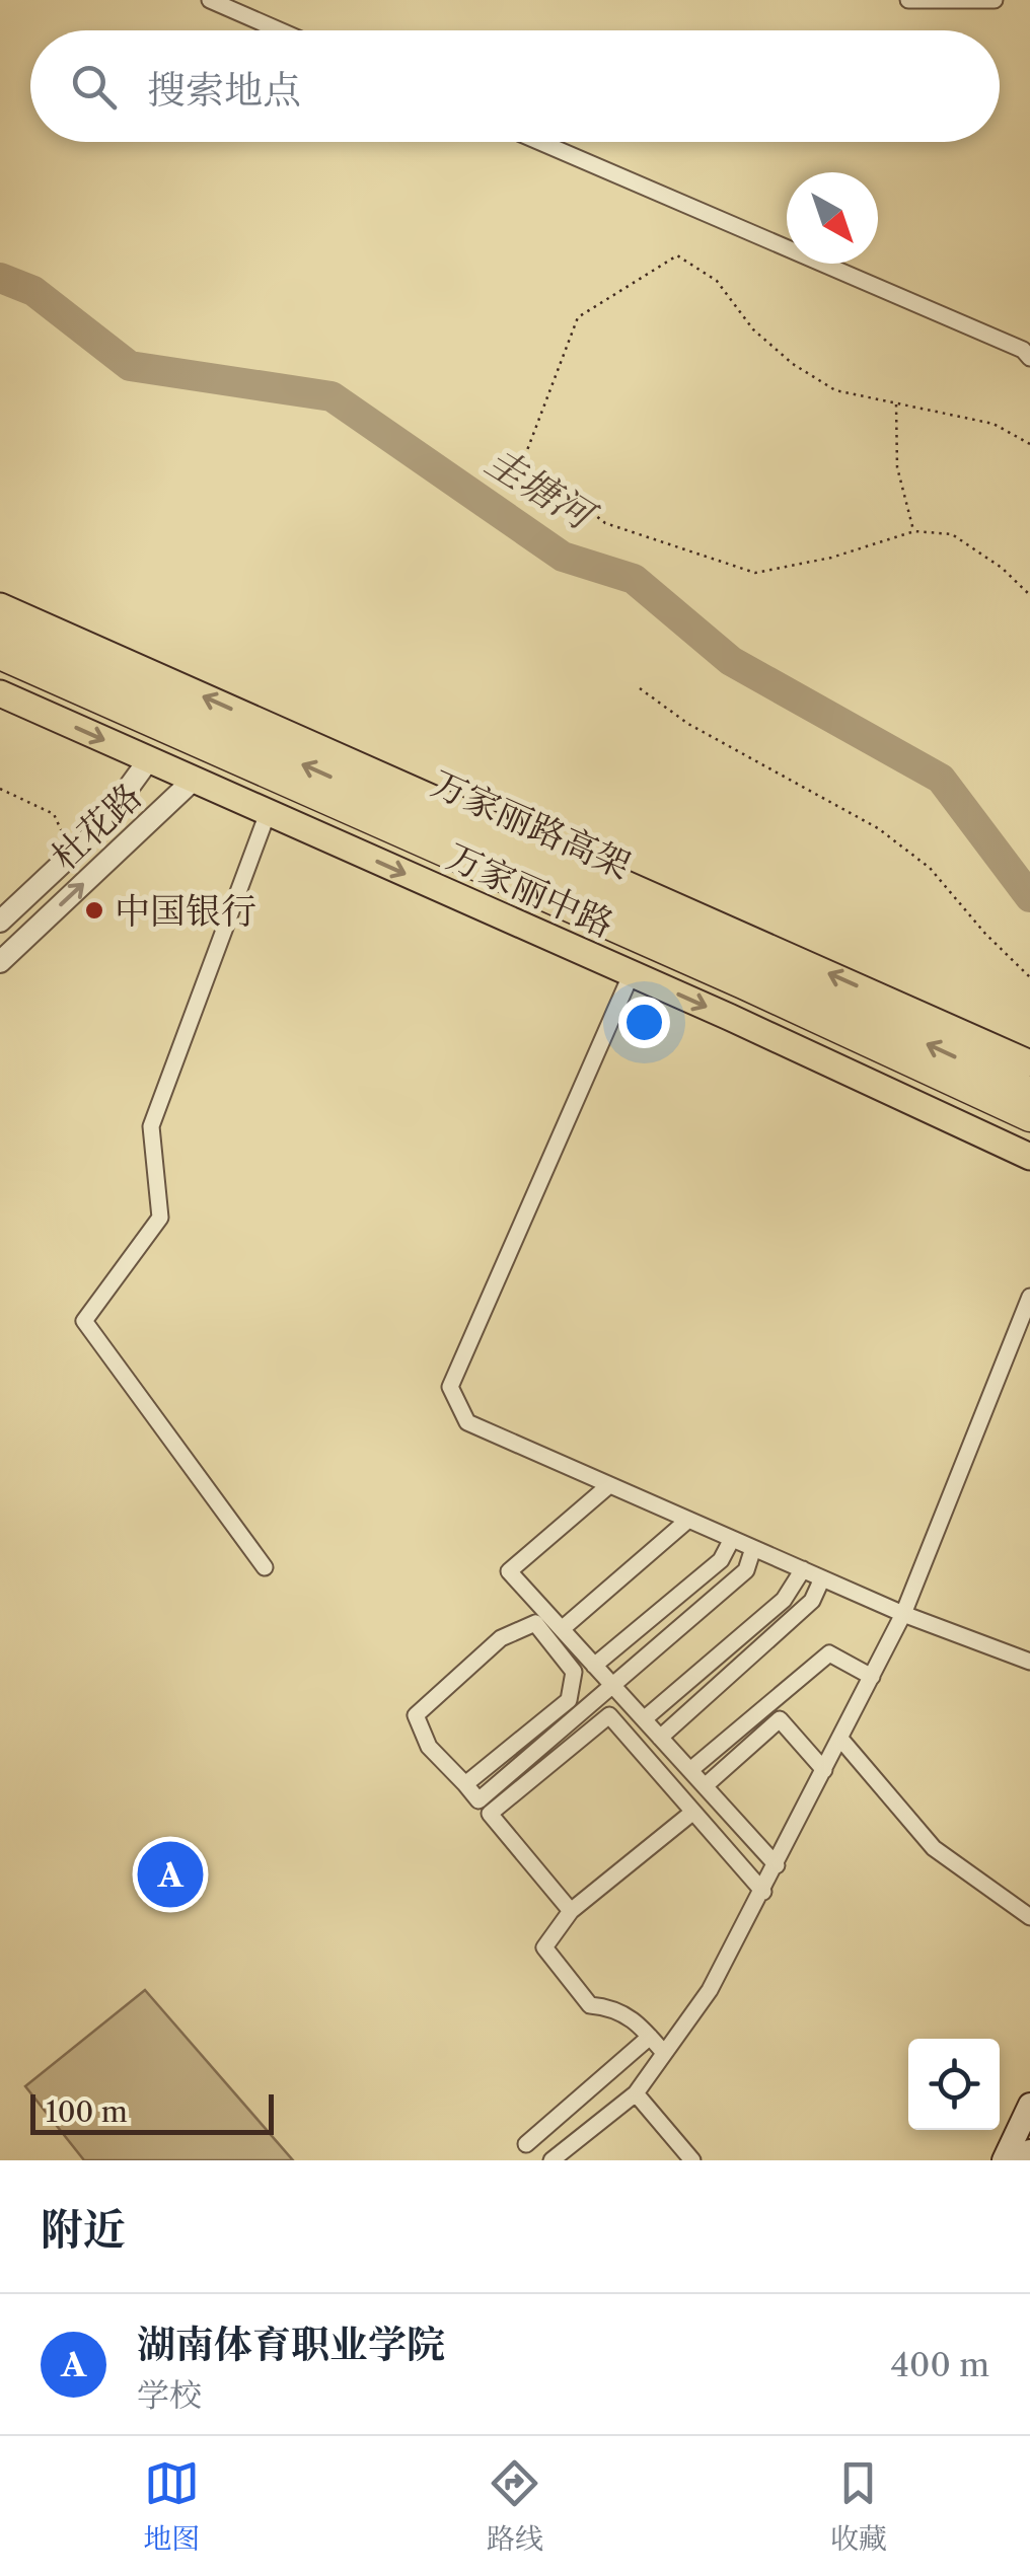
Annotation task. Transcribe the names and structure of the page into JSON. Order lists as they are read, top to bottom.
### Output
{
  "streets": {
    "highway": ["万家丽路高架"],
    "main road": ["万家丽中路"],
    "street": ["杜花路"]
  },
  "crossings": [
    ["杜花路", "万家丽中路"]
  ],
  "water": ["圭塘河"],
  "places": ["中国银行"],
  "scale_bar": "100 m",
  "north": "bottom right",
  "page": {
    "search": "搜索地点",
    "pins": "A",
    "scale": "100 m",
    "heading": "附近",
    "list": [
      {
        "mark": "A",
        "name": "湖南体育职业学院",
        "note": "学校",
        "value": "400 m"
      }
    ],
    "nav": ["地图", "路线", "收藏"]
  }
}
